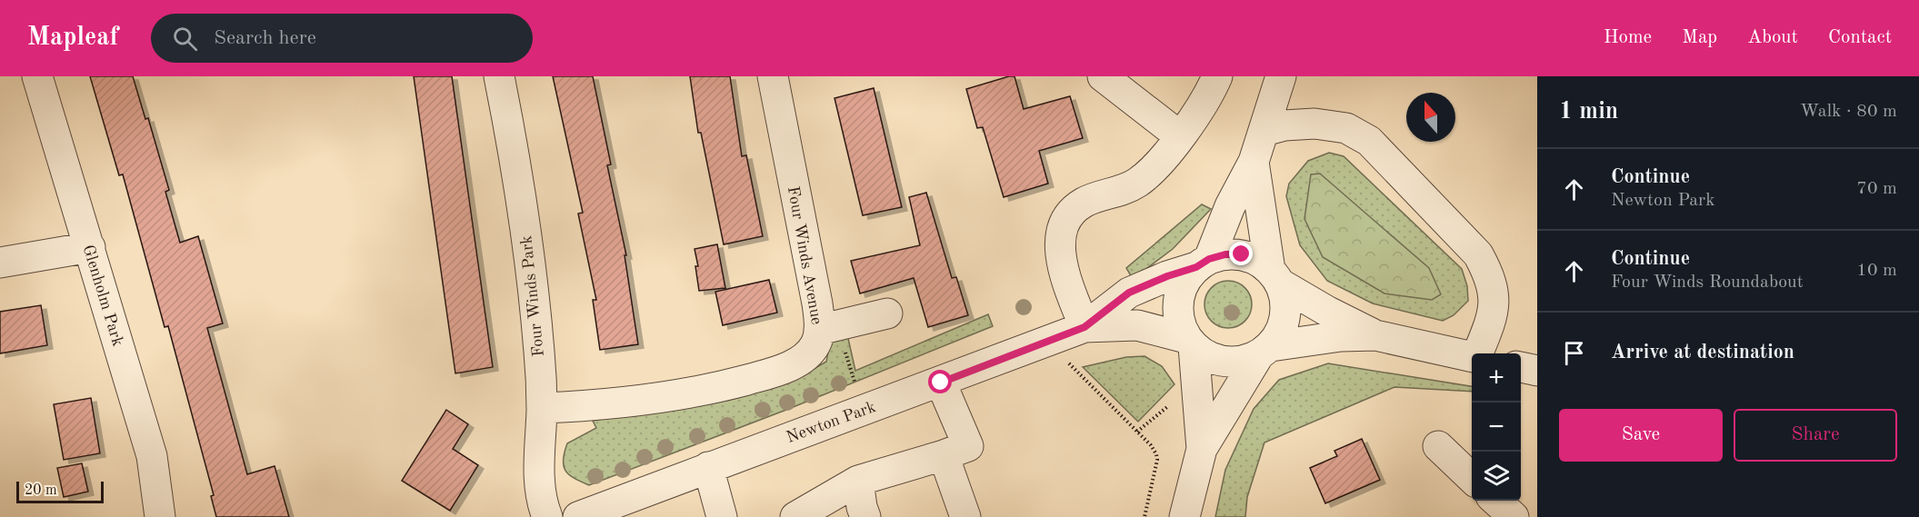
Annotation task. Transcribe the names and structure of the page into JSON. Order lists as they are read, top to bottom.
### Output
{
  "streets": {
    "street": [
      "Four Winds Avenue",
      "Glenholm Park",
      "Four Winds Park",
      "Newton Park"
    ]
  },
  "crossings": [
    ["Four Winds Avenue", "Four Winds Park"]
  ],
  "scale_bar": "20 m",
  "north": "top",
  "page": {
    "header": "Mapleaf",
    "search": "Search here",
    "nav": [
      "Home",
      "Map",
      "About",
      "Contact"
    ],
    "heading": ["1 min", "Walk · 80 m"],
    "list": [
      ["Continue", "Newton Park", "70 m"],
      ["Continue", "Four Winds Roundabout", "10 m"],
      "Arrive at destination"
    ],
    "map_buttons": ["+", "−"],
    "buttons": ["Save", "Share"],
    "scale": "20 m"
  }
}
